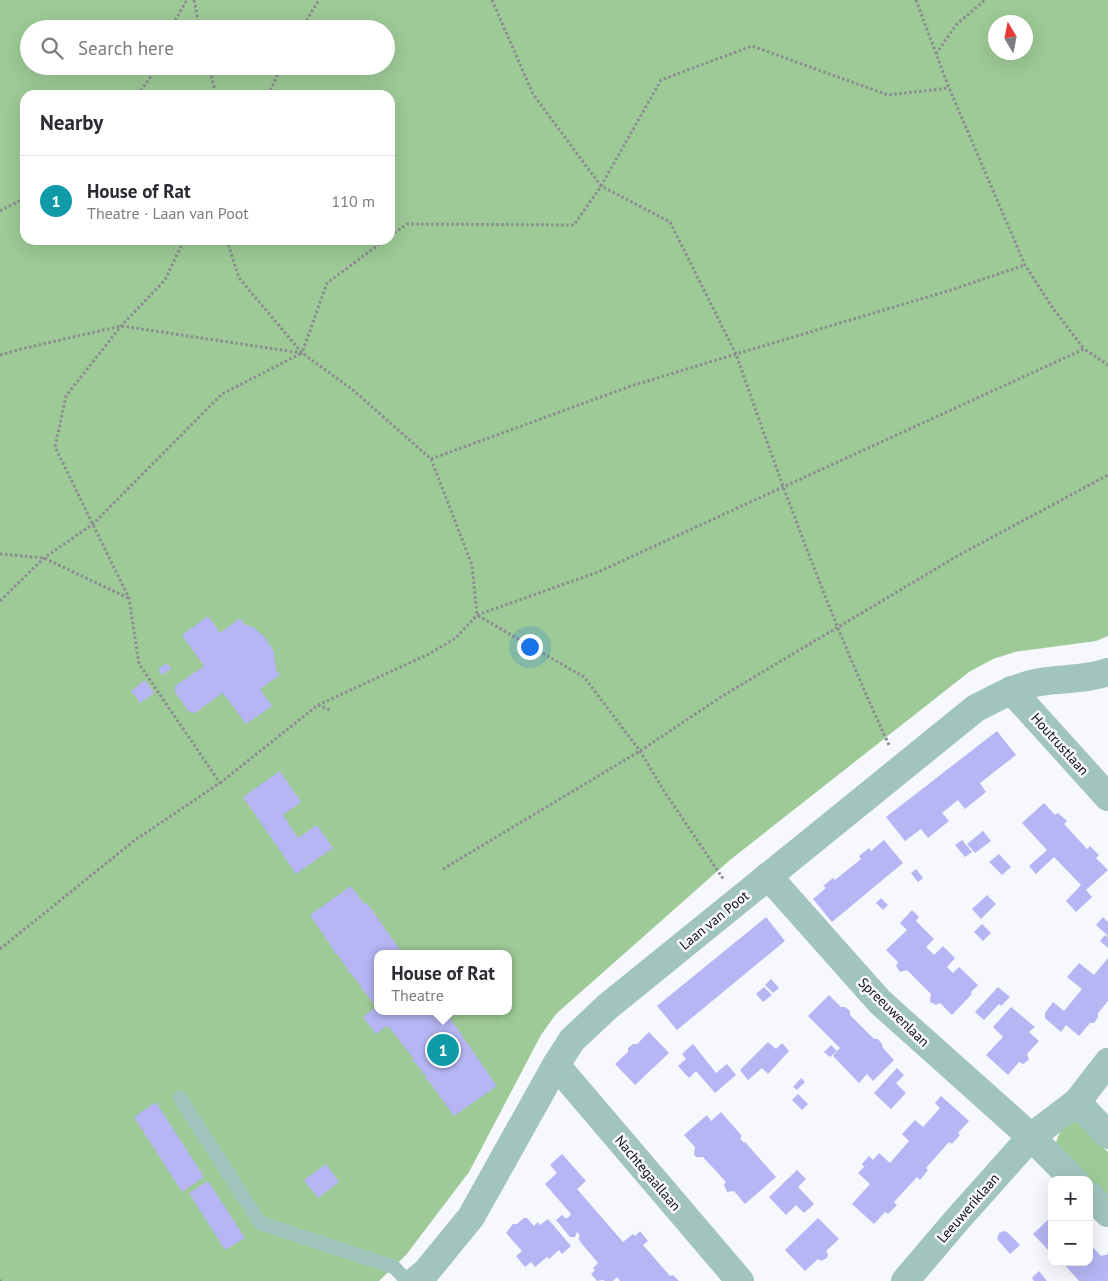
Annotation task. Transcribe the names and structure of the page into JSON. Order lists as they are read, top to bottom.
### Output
{
  "streets": {
    "street": [
      "Houtrustlaan",
      "Laan van Poot",
      "Spreeuwenlaan",
      "Nachtegaallaan",
      "Leeuweriklaan"
    ]
  },
  "crossings": [
    ["Houtrustlaan", "Laan van Poot"],
    ["Laan van Poot", "Spreeuwenlaan"],
    ["Laan van Poot", "Nachtegaallaan"],
    ["Spreeuwenlaan", "Leeuweriklaan"]
  ],
  "north": "top",
  "page": {
    "search": "Search here",
    "heading": "Nearby",
    "list": [
      {
        "mark": "1",
        "name": "House of Rat",
        "note": "Theatre · Laan van Poot",
        "value": "110 m"
      }
    ],
    "popup": ["House of Rat", "Theatre"],
    "pins": "1",
    "map_buttons": ["+", "−"]
  }
}
